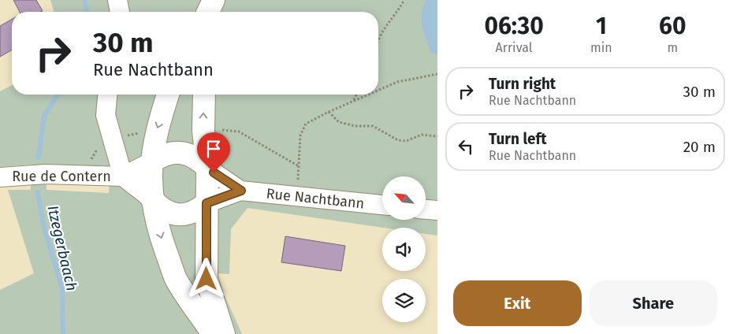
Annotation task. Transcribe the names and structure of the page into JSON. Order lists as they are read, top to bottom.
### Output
{
  "streets": {
    "street": ["Rue de Contern", "Rue Nachtbann"]
  },
  "crossings": [
    ["Rue de Contern", "Rue Nachtbann"]
  ],
  "water": ["Itzegerbaach"],
  "north": "top left",
  "page": {
    "eta": [
      "06:30",
      "Arrival",
      "1",
      "min",
      "60",
      "m"
    ],
    "turn": ["30 m", "Rue Nachtbann"],
    "list": [
      {
        "name": "Turn right",
        "note": "Rue Nachtbann",
        "value": "30 m"
      },
      {
        "name": "Turn left",
        "note": "Rue Nachtbann",
        "value": "20 m"
      }
    ],
    "buttons": ["Exit", "Share"]
  }
}
